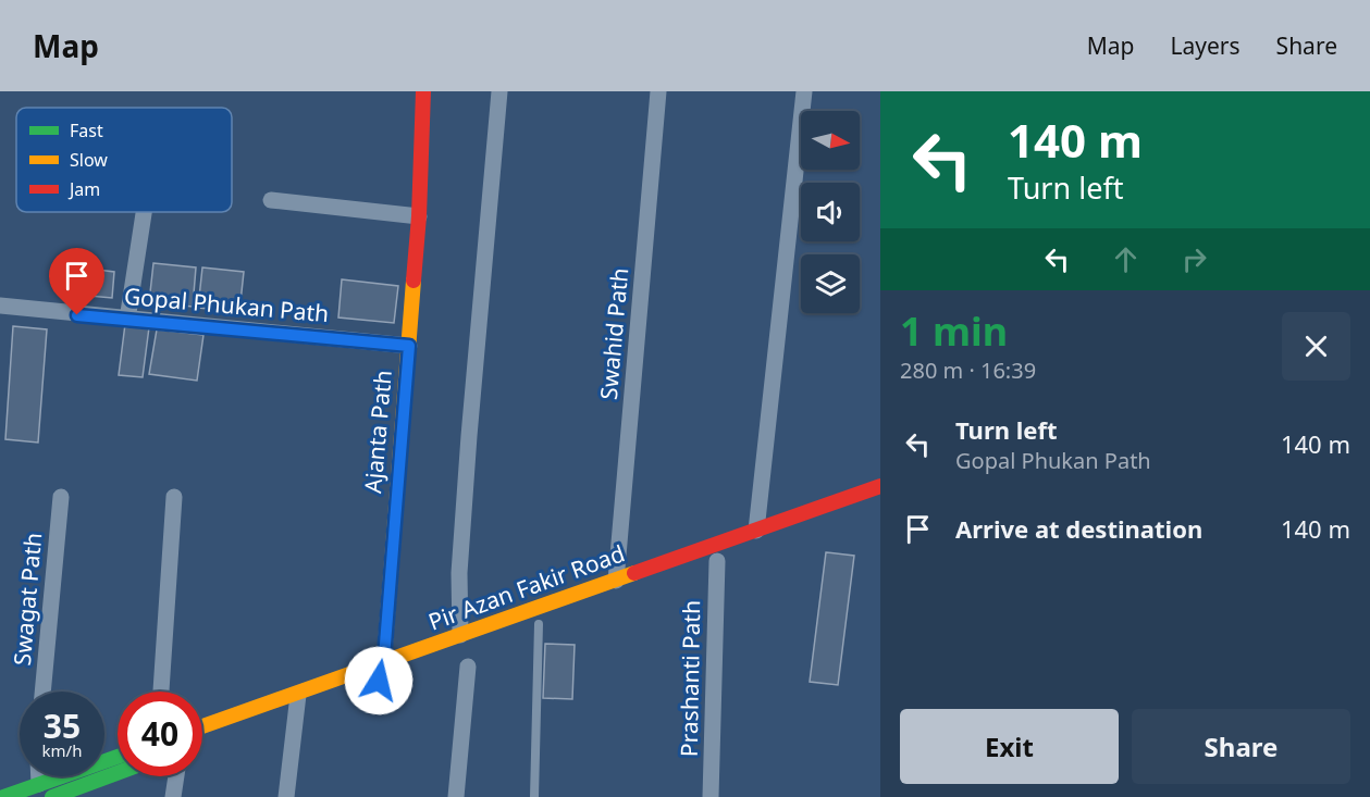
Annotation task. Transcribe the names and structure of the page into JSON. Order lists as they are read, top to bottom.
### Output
{
  "streets": {
    "main road": ["Ajanta Path", "Pir Azan Fakir Road"],
    "street": [
      "Gopal Phukan Path",
      "Swahid Path",
      "Swagat Path",
      "Prashanti Path"
    ]
  },
  "crossings": [
    ["Gopal Phukan Path", "Ajanta Path"],
    ["Swahid Path", "Pir Azan Fakir Road"],
    ["Ajanta Path", "Pir Azan Fakir Road"]
  ],
  "legend": ["Fast", "Slow", "Jam"],
  "north": "right",
  "page": {
    "header": "Map",
    "nav": ["Map", "Layers", "Share"],
    "turn": ["140 m", "Turn left"],
    "heading": ["1 min", "280 m · 16:39"],
    "list": [
      {
        "name": "Turn left",
        "note": "Gopal Phukan Path",
        "value": "140 m"
      },
      {
        "name": "Arrive at destination",
        "value": "140 m"
      }
    ],
    "speed": "35 km/h",
    "limit": "40",
    "buttons": ["Exit", "Share"]
  }
}
